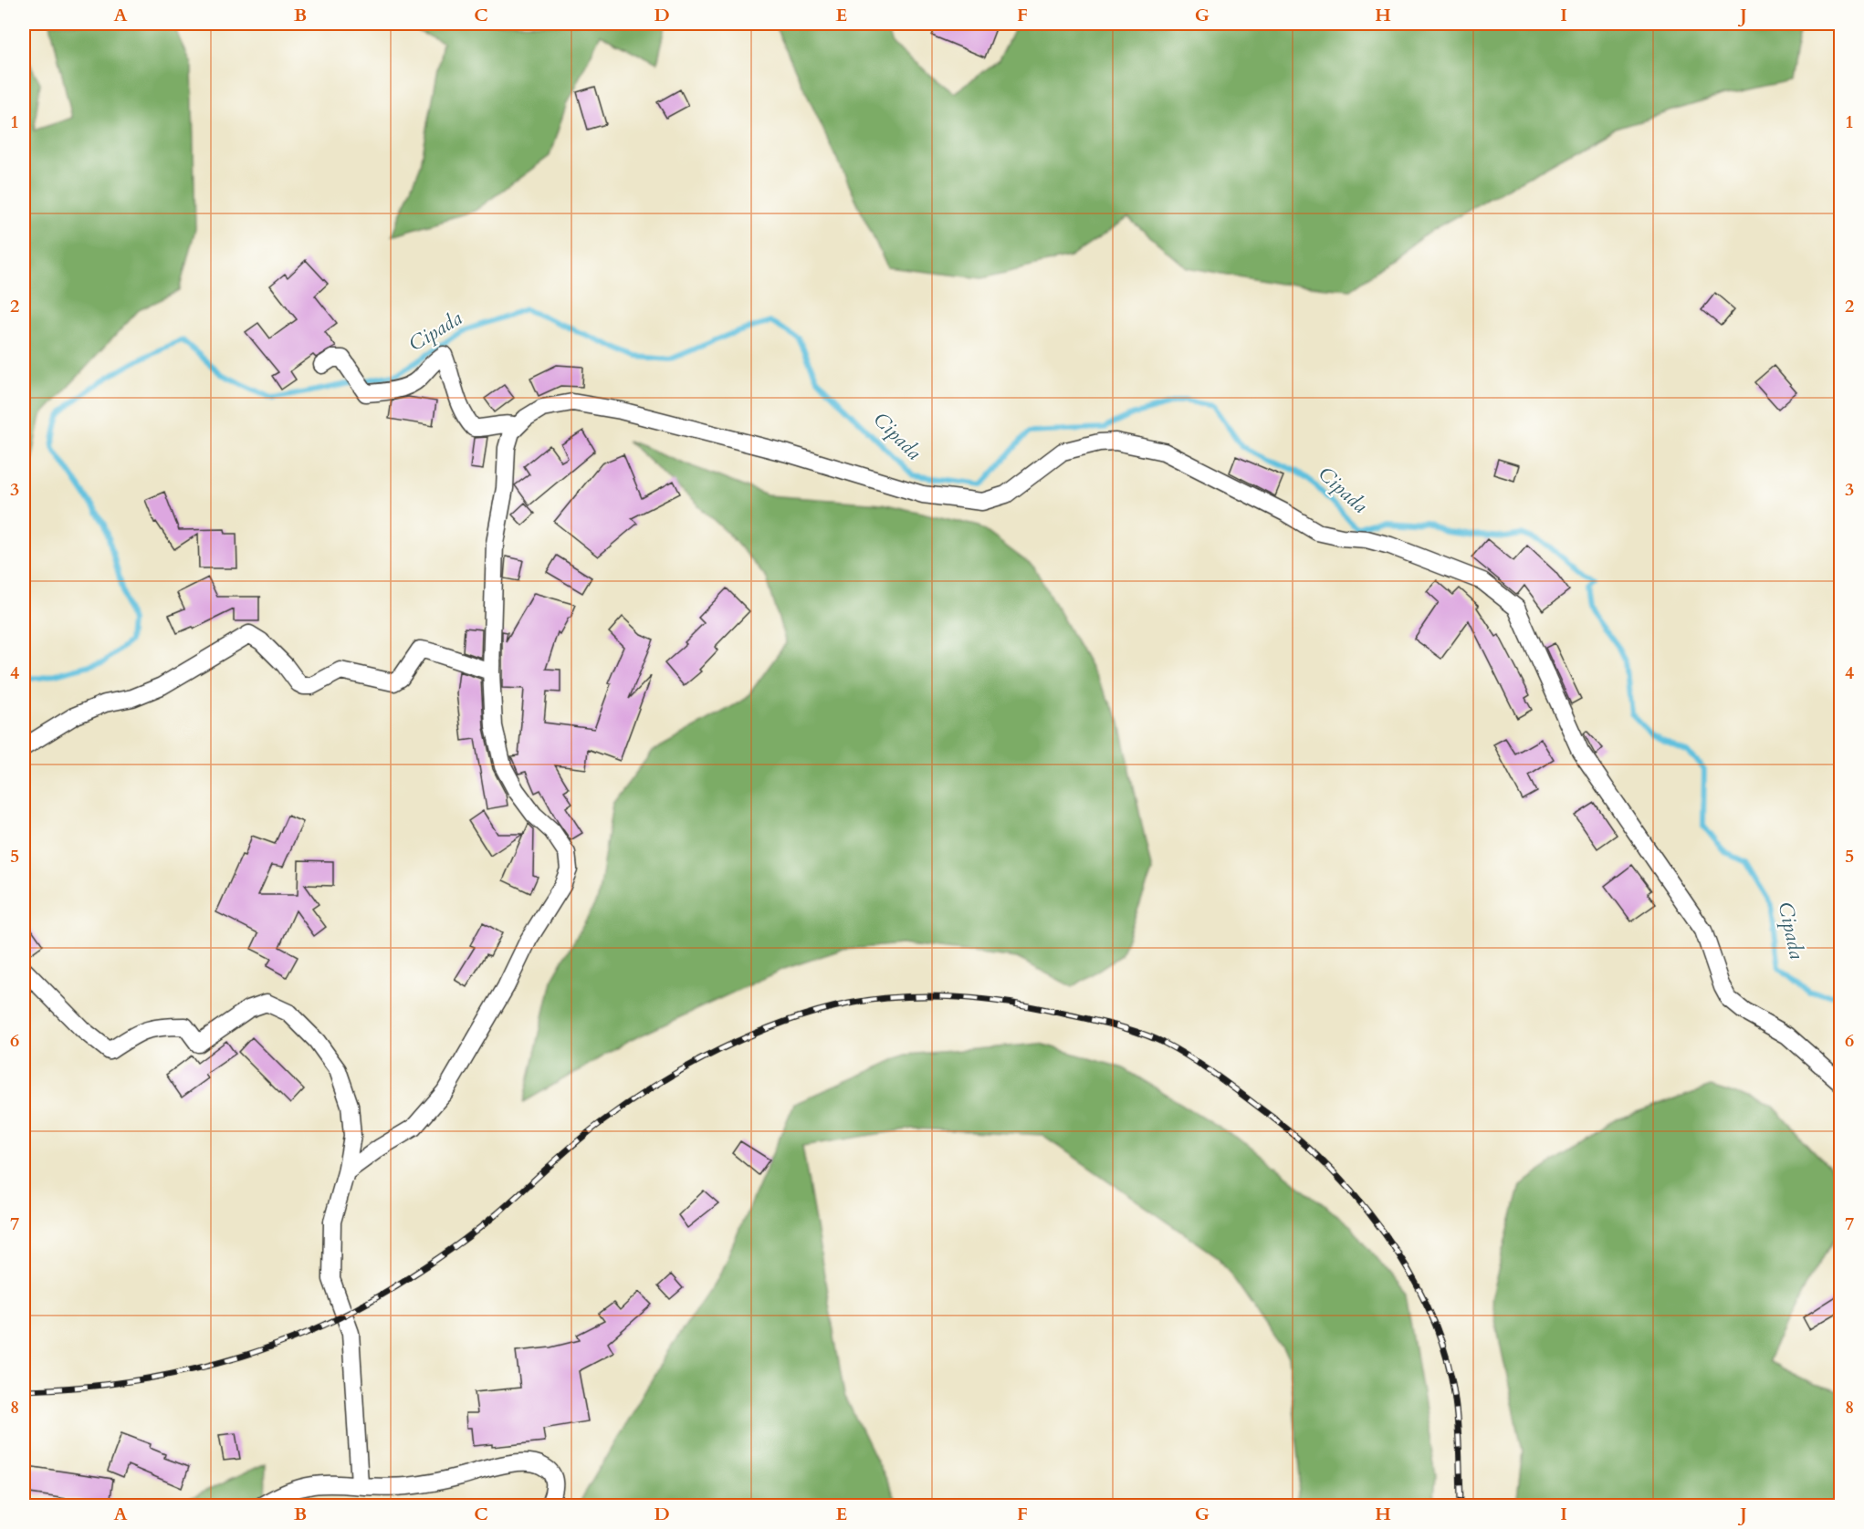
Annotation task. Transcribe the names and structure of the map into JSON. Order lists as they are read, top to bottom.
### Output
{
  "water": ["Cipada"],
  "grid": {
    "columns": [
      "A",
      "B",
      "C",
      "D",
      "E",
      "F",
      "G",
      "H",
      "I",
      "J"
    ],
    "rows": [
      "1",
      "2",
      "3",
      "4",
      "5",
      "6",
      "7",
      "8"
    ]
  }
}
